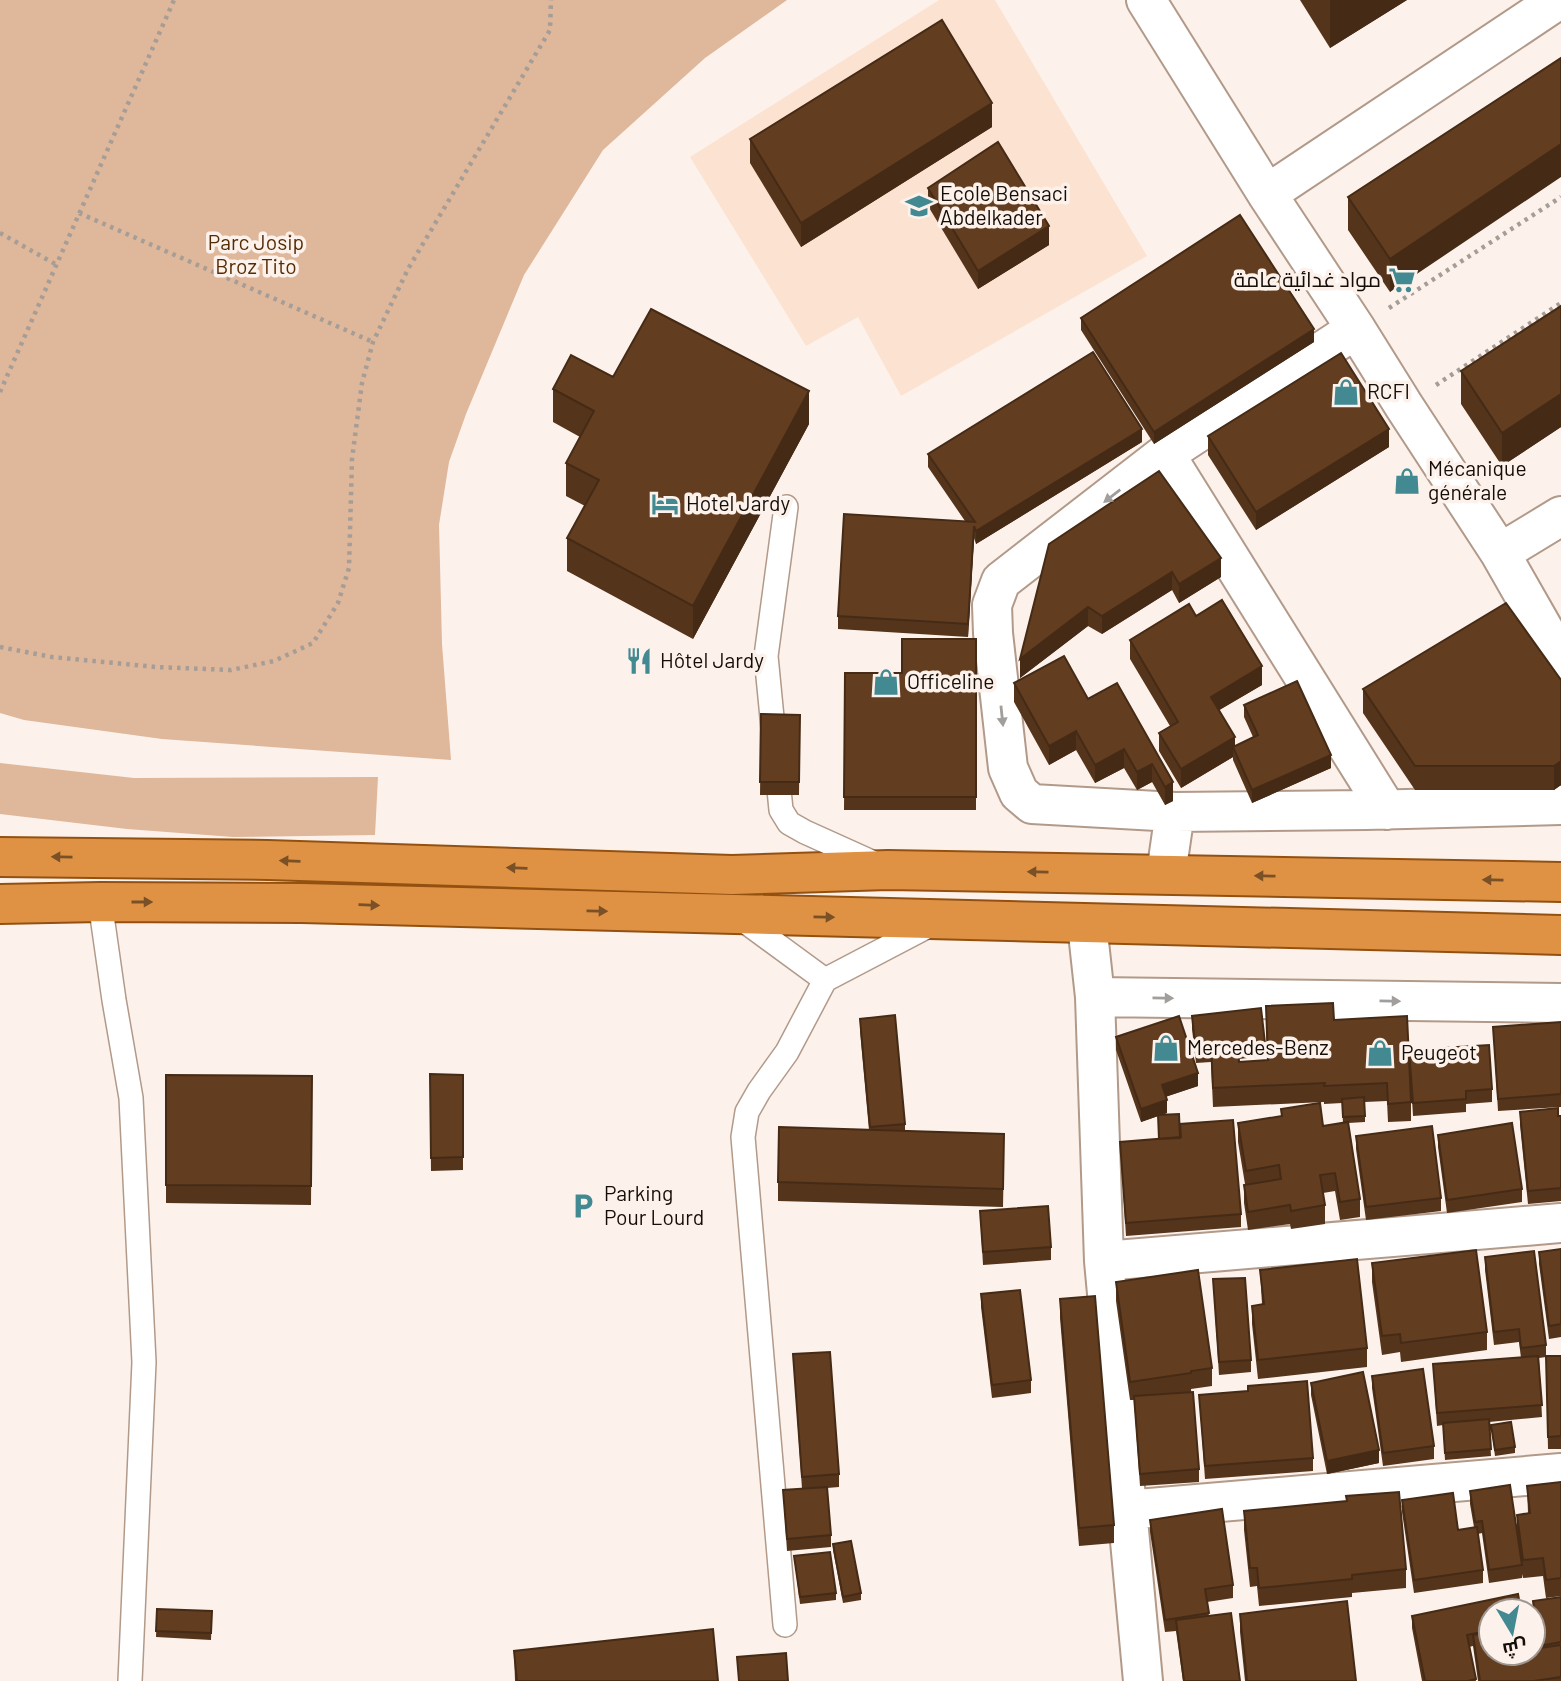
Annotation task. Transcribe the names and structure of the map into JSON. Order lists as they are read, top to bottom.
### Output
{
  "parks": ["Parc Josip Broz Tito"],
  "places": {
    "school or university": ["Ecole Bensaci Abdelkader"],
    "supermarket": ["مواد غدائية عامة"],
    "shop": [
      "RCFI",
      "Mécanique générale",
      "Officeline",
      "Mercedes-Benz",
      "Peugeot"
    ],
    "hotel": ["Hotel Jardy"],
    "restaurant": ["Hôtel Jardy"],
    "parking": ["Parking Pour Lourd"]
  },
  "north": "bottom"
}
